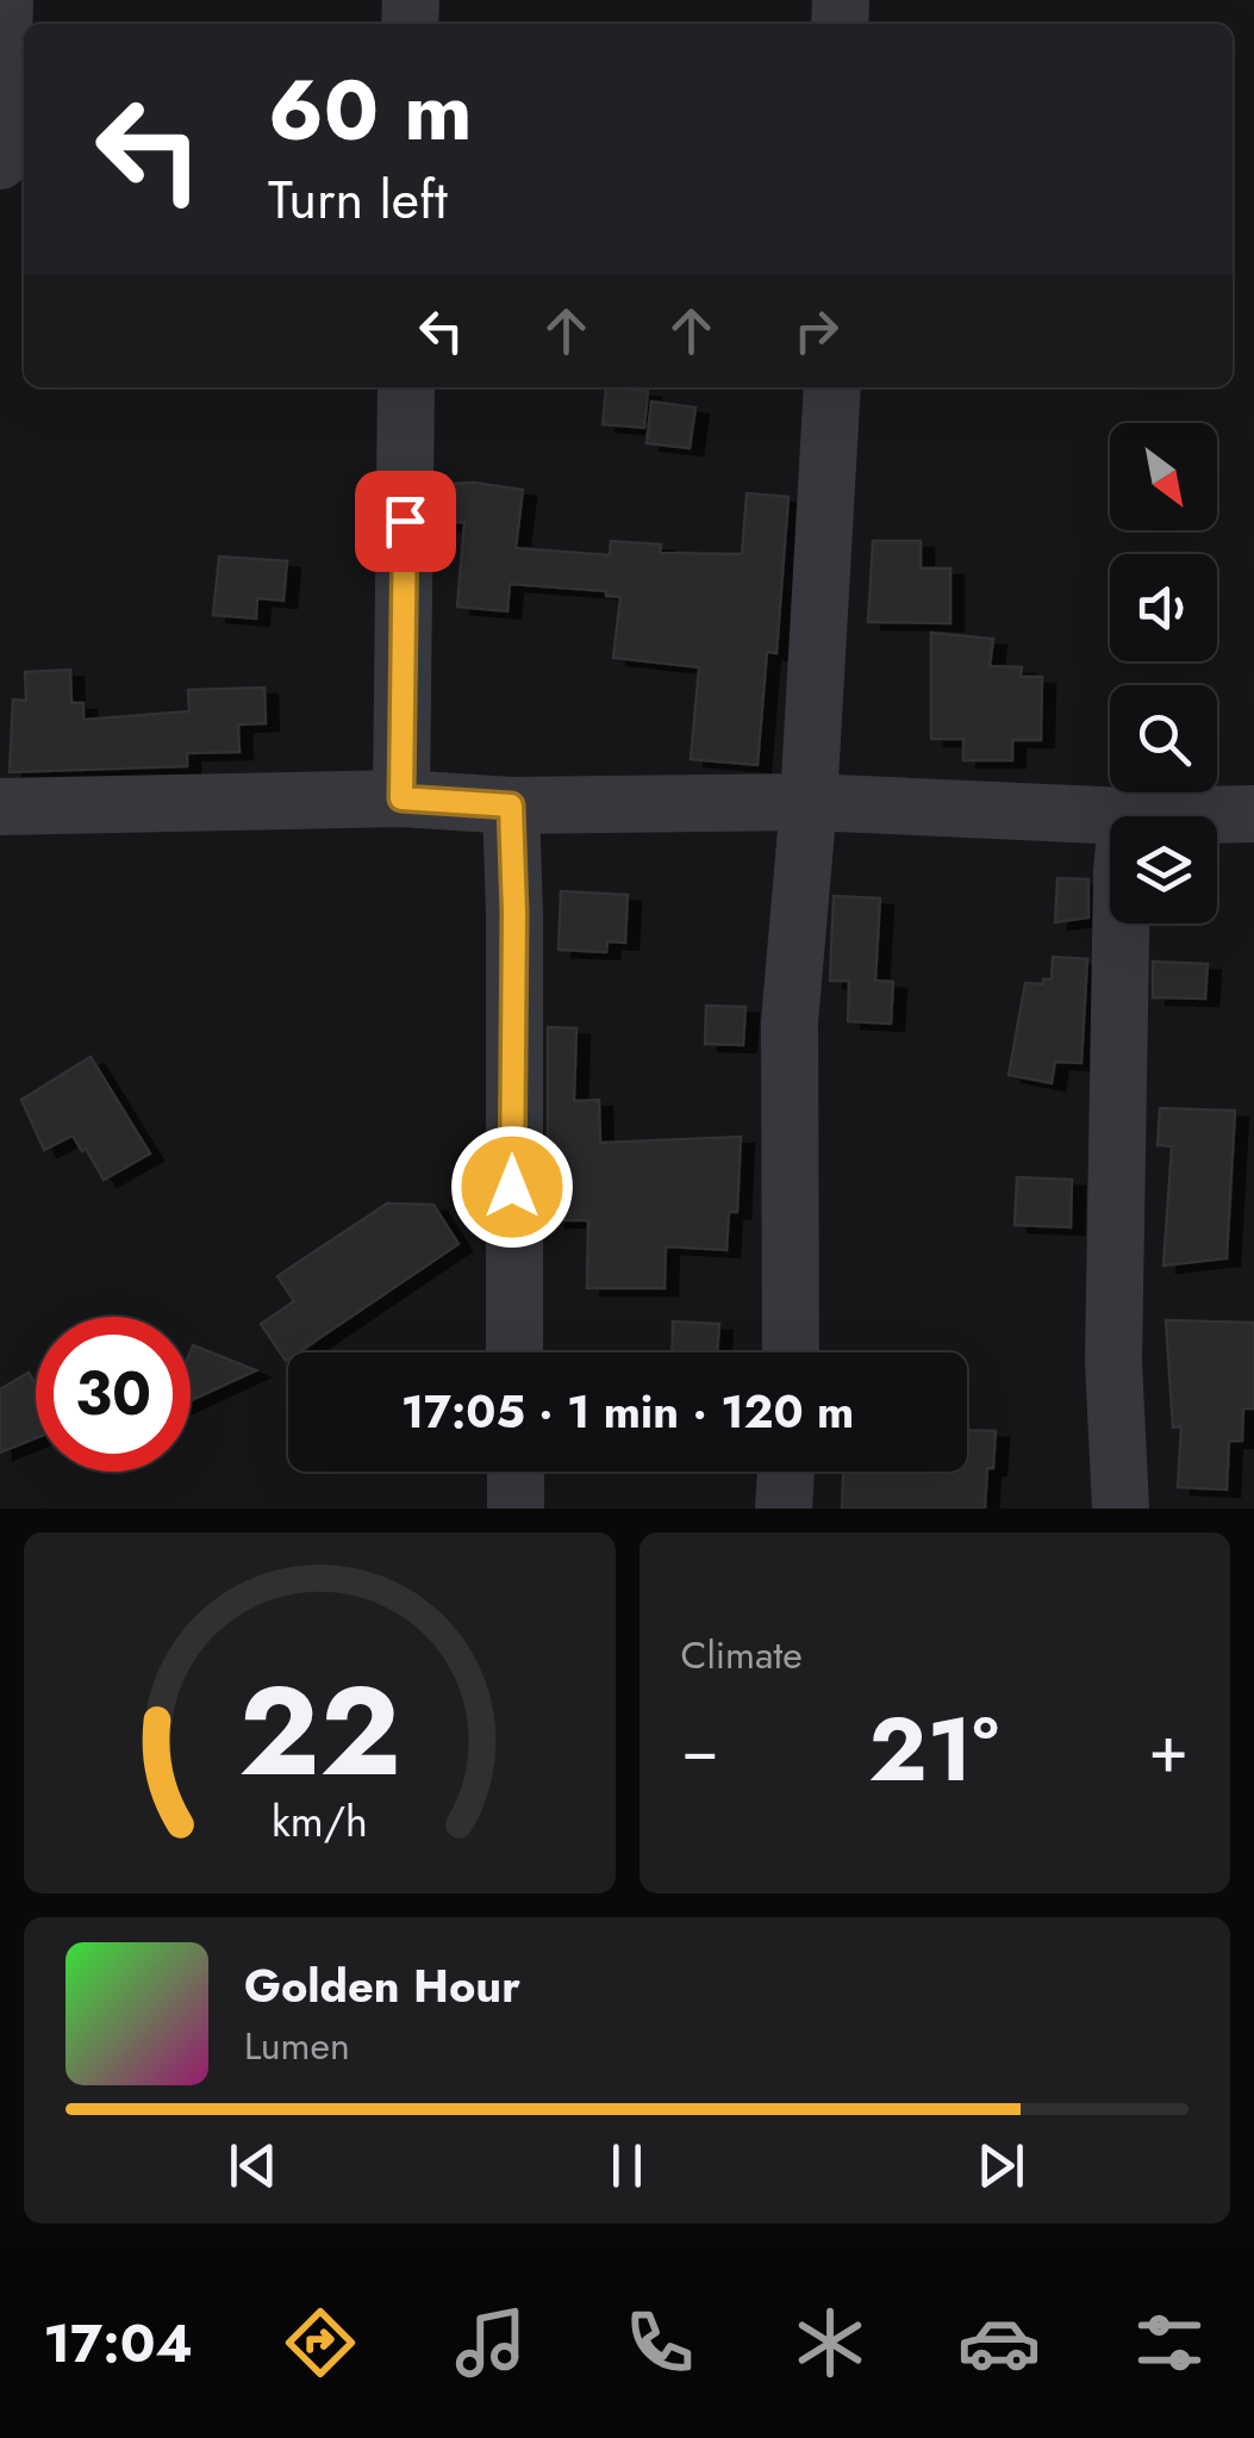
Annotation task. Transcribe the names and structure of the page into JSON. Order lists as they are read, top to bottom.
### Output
{
  "north": "bottom right",
  "page": {
    "turn": ["60 m", "Turn left"],
    "limit": "30",
    "trip": "17:05 · 1 min · 120 m",
    "tile": "Climate",
    "heat": ["−", "21°", "+"],
    "song": ["Golden Hour", "Lumen"],
    "tabs": "17:04",
    "gauge": ["22", "km/h"]
  }
}
